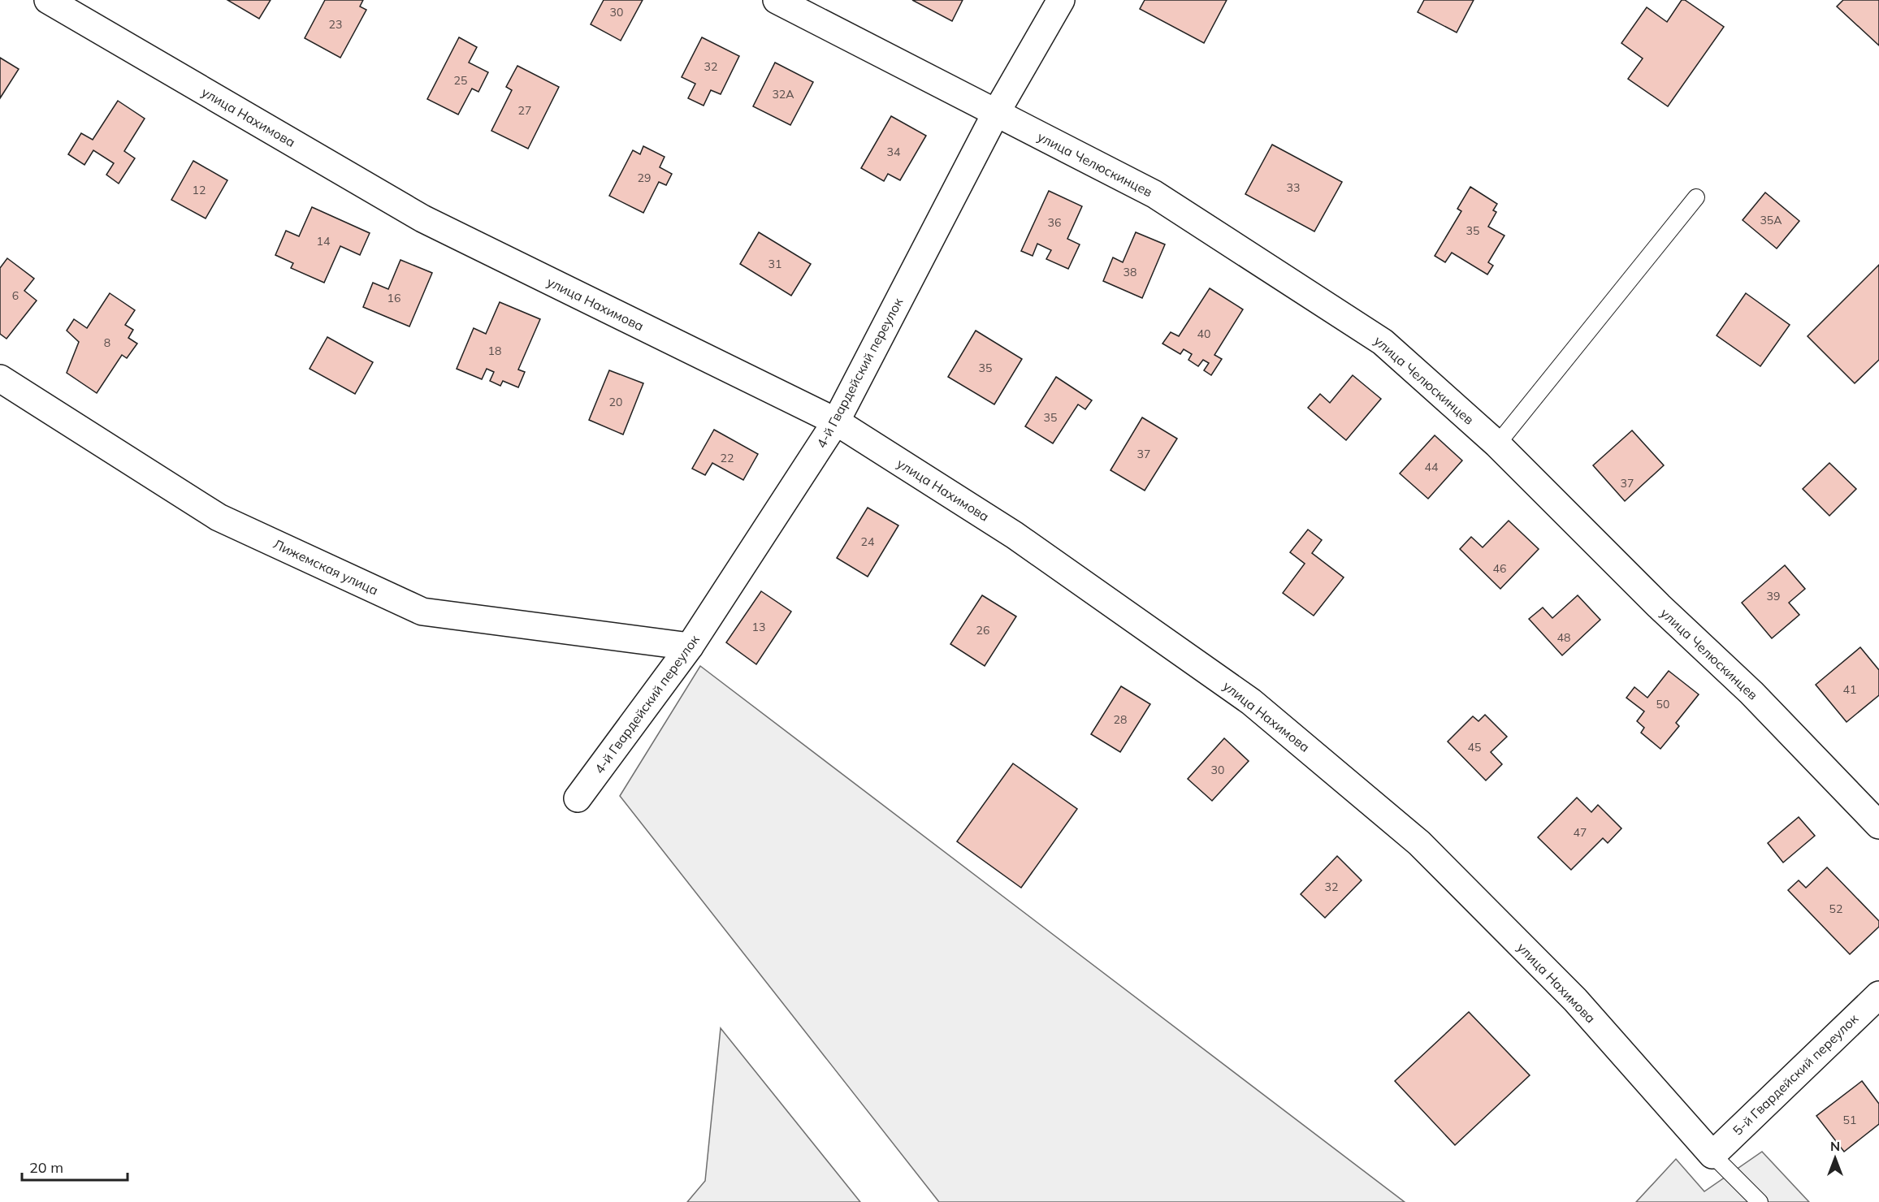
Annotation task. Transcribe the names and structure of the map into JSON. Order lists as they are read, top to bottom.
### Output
{
  "streets": {
    "street": [
      "улица Нахимова",
      "улица Челюскинцев",
      "4-й Гвардейский переулок",
      "Лижемская улица",
      "5-й Гвардейский переулок"
    ]
  },
  "crossings": [
    ["улица Нахимова", "4-й Гвардейский переулок"],
    ["улица Нахимова", "5-й Гвардейский переулок"],
    ["улица Челюскинцев", "4-й Гвардейский переулок"],
    ["4-й Гвардейский переулок", "Лижемская улица"]
  ],
  "house_numbers": [
    "30",
    "23",
    "32",
    "25",
    "32А",
    "27",
    "34",
    "29",
    "33",
    "12",
    "35А",
    "36",
    "35",
    "14",
    "31",
    "38",
    "6",
    "16",
    "40",
    "8",
    "18",
    "35",
    "20",
    "35",
    "37",
    "22",
    "44",
    "37",
    "24",
    "46",
    "39",
    "13",
    "26",
    "48",
    "41",
    "50",
    "28",
    "45",
    "30",
    "47",
    "32",
    "52",
    "51"
  ],
  "scale_bar": "20 m",
  "north": "top"
}
